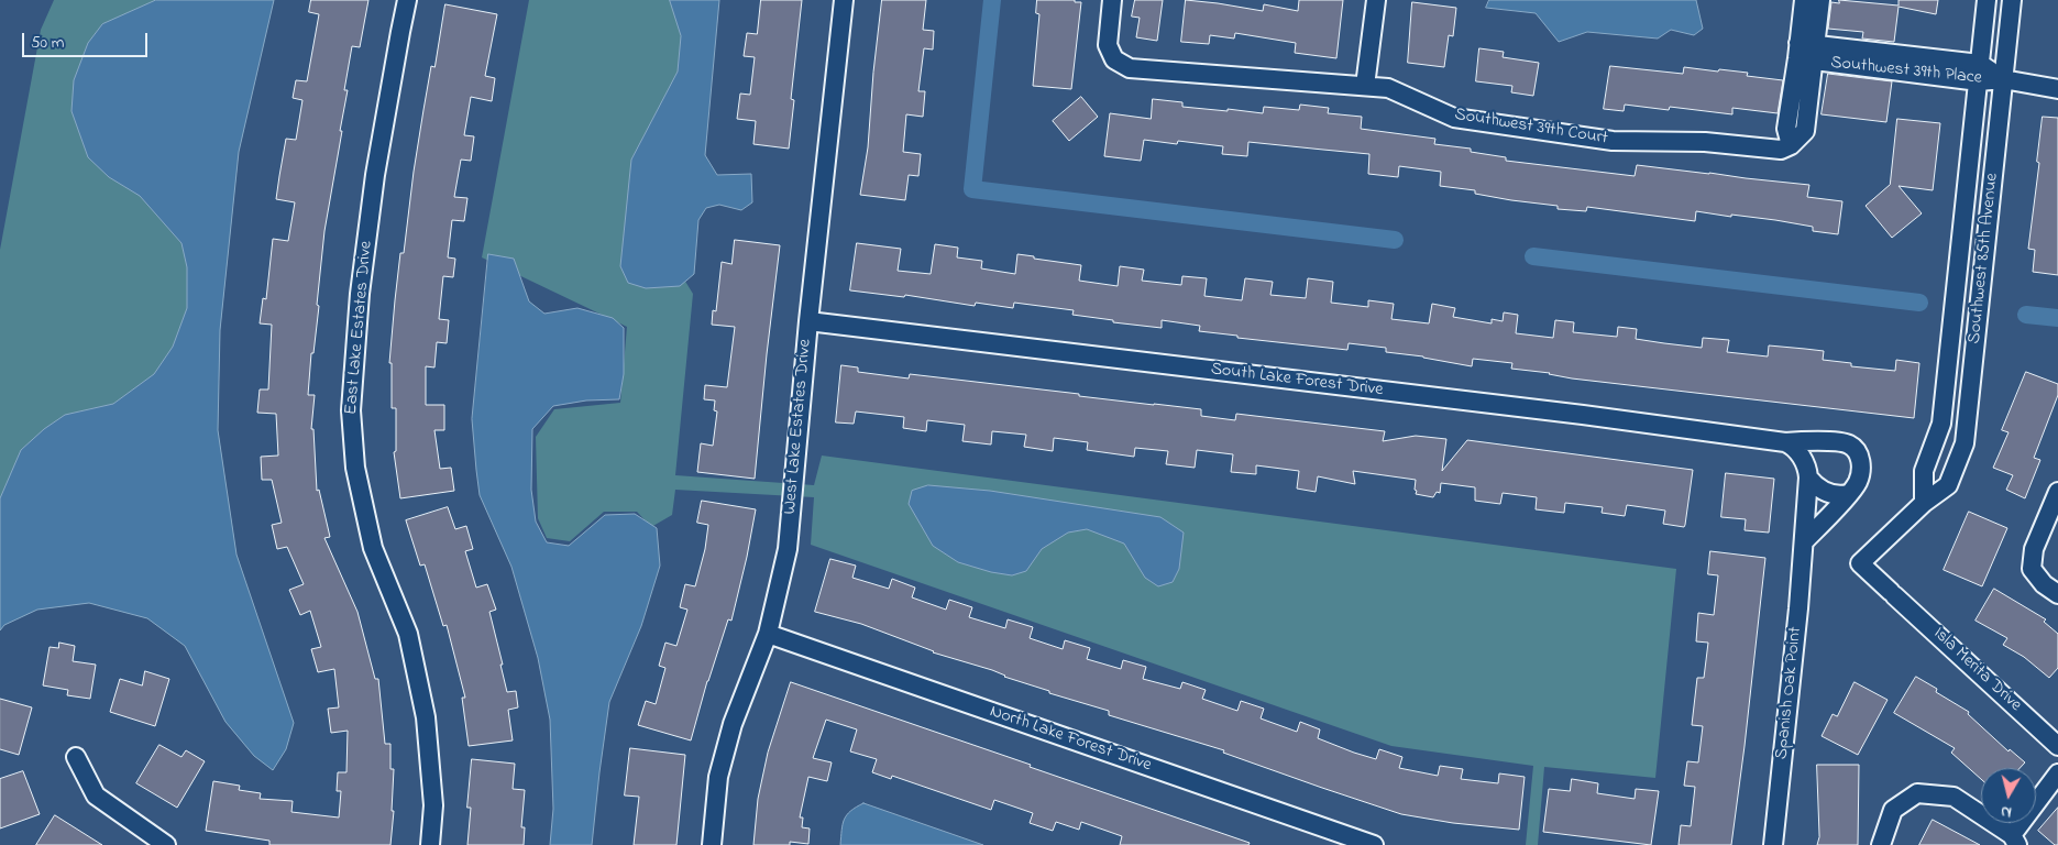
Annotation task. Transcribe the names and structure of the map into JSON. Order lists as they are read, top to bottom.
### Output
{
  "streets": {
    "street": [
      "Southwest 39th Place",
      "Southwest 39th Court",
      "Southwest 85th Avenue",
      "East Lake Estates Drive",
      "South Lake Forest Drive",
      "West Lake Estates Drive",
      "Isla Merita Drive",
      "Spanish Oak Point",
      "North Lake Forest Drive"
    ]
  },
  "crossings": [
    ["Southwest 39th Place", "Southwest 39th Court"],
    ["Southwest 39th Place", "Southwest 85th Avenue"],
    ["Southwest 85th Avenue", "Isla Merita Drive"],
    ["South Lake Forest Drive", "West Lake Estates Drive"],
    ["South Lake Forest Drive", "Spanish Oak Point"],
    ["West Lake Estates Drive", "North Lake Forest Drive"]
  ],
  "scale_bar": "50 m",
  "north": "bottom"
}
